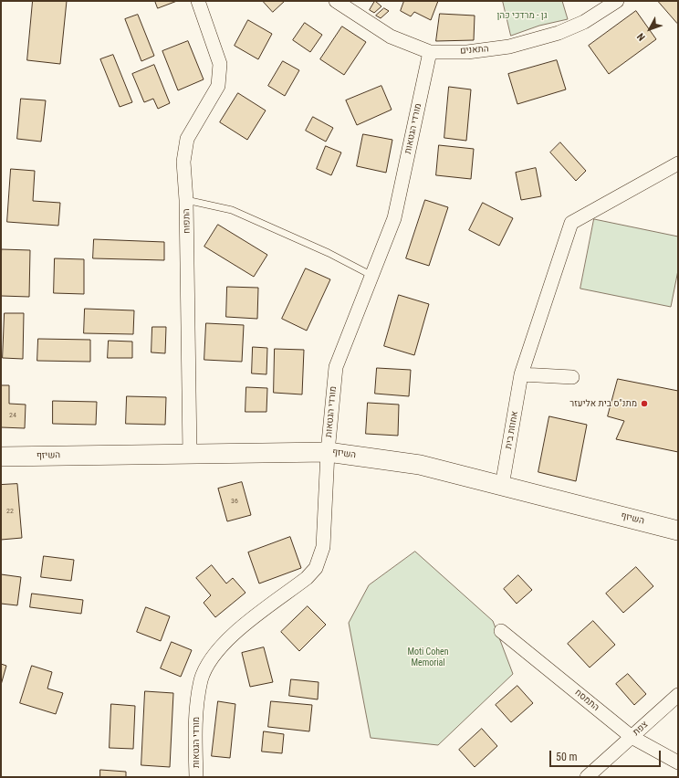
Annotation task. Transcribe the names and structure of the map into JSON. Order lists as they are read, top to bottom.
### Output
{
  "streets": {
    "street": [
      "התאנים",
      "מורדי הגטאות",
      "התפוח",
      "אחוזת בית",
      "השיזף",
      "התמסח",
      "צפת"
    ]
  },
  "crossings": [
    ["התאנים", "מורדי הגטאות"],
    ["מורדי הגטאות", "השיזף"],
    ["התפוח", "השיזף"],
    ["אחוזת בית", "השיזף"],
    ["התמסח", "צפת"]
  ],
  "parks": ["גן - מרדכי כהן", "Moti Cohen Memorial"],
  "places": ["מתנ\"ס בית אליעזר"],
  "house_numbers": ["24", "36", "22"],
  "scale_bar": "50 m",
  "north": "bottom left"
}
